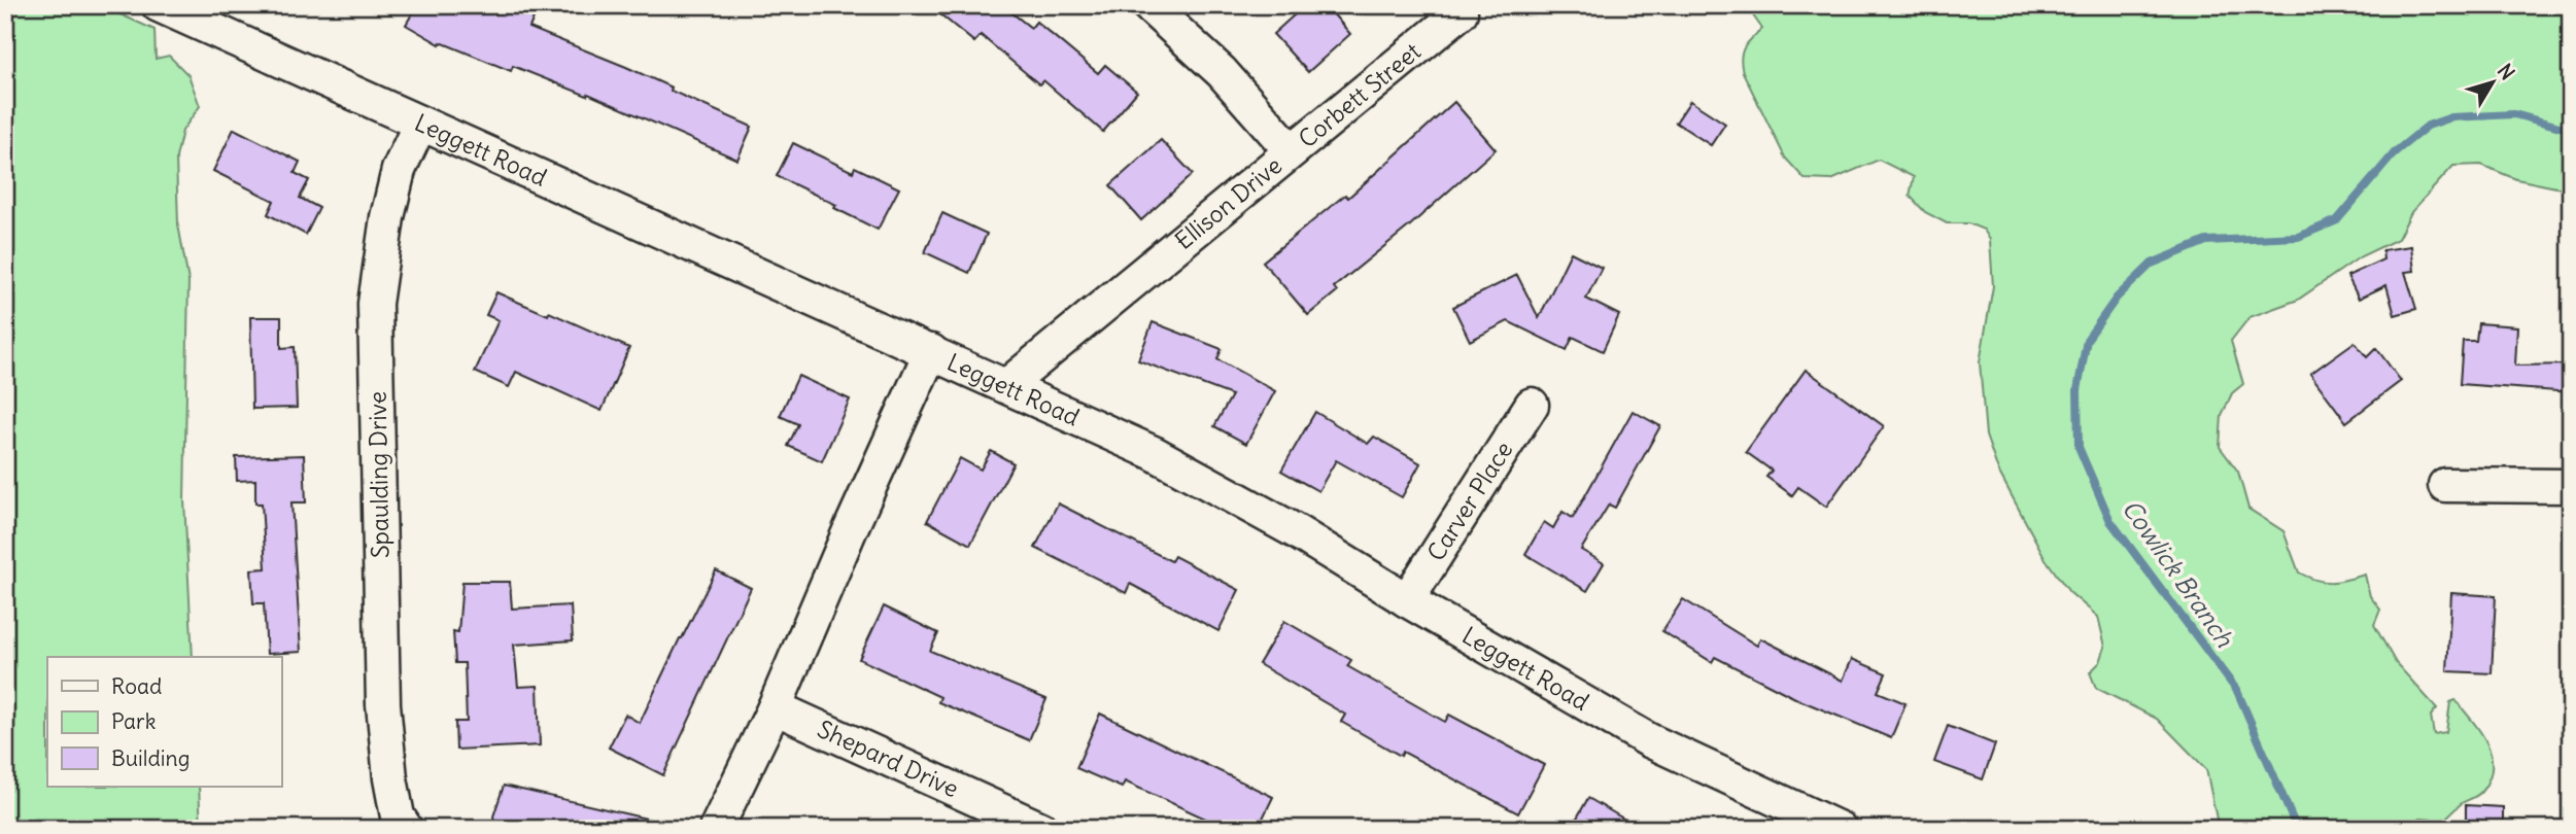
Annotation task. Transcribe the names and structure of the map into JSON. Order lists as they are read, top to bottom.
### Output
{
  "streets": {
    "street": [
      "Corbett Street",
      "Leggett Road",
      "Ellison Drive",
      "Spaulding Drive",
      "Carver Place",
      "Shepard Drive"
    ]
  },
  "crossings": [
    ["Corbett Street", "Ellison Drive"],
    ["Leggett Road", "Ellison Drive"],
    ["Leggett Road", "Spaulding Drive"],
    ["Leggett Road", "Carver Place"]
  ],
  "water": ["Cowlick Branch"],
  "legend": ["Road", "Park", "Building"],
  "north": "top right"
}
